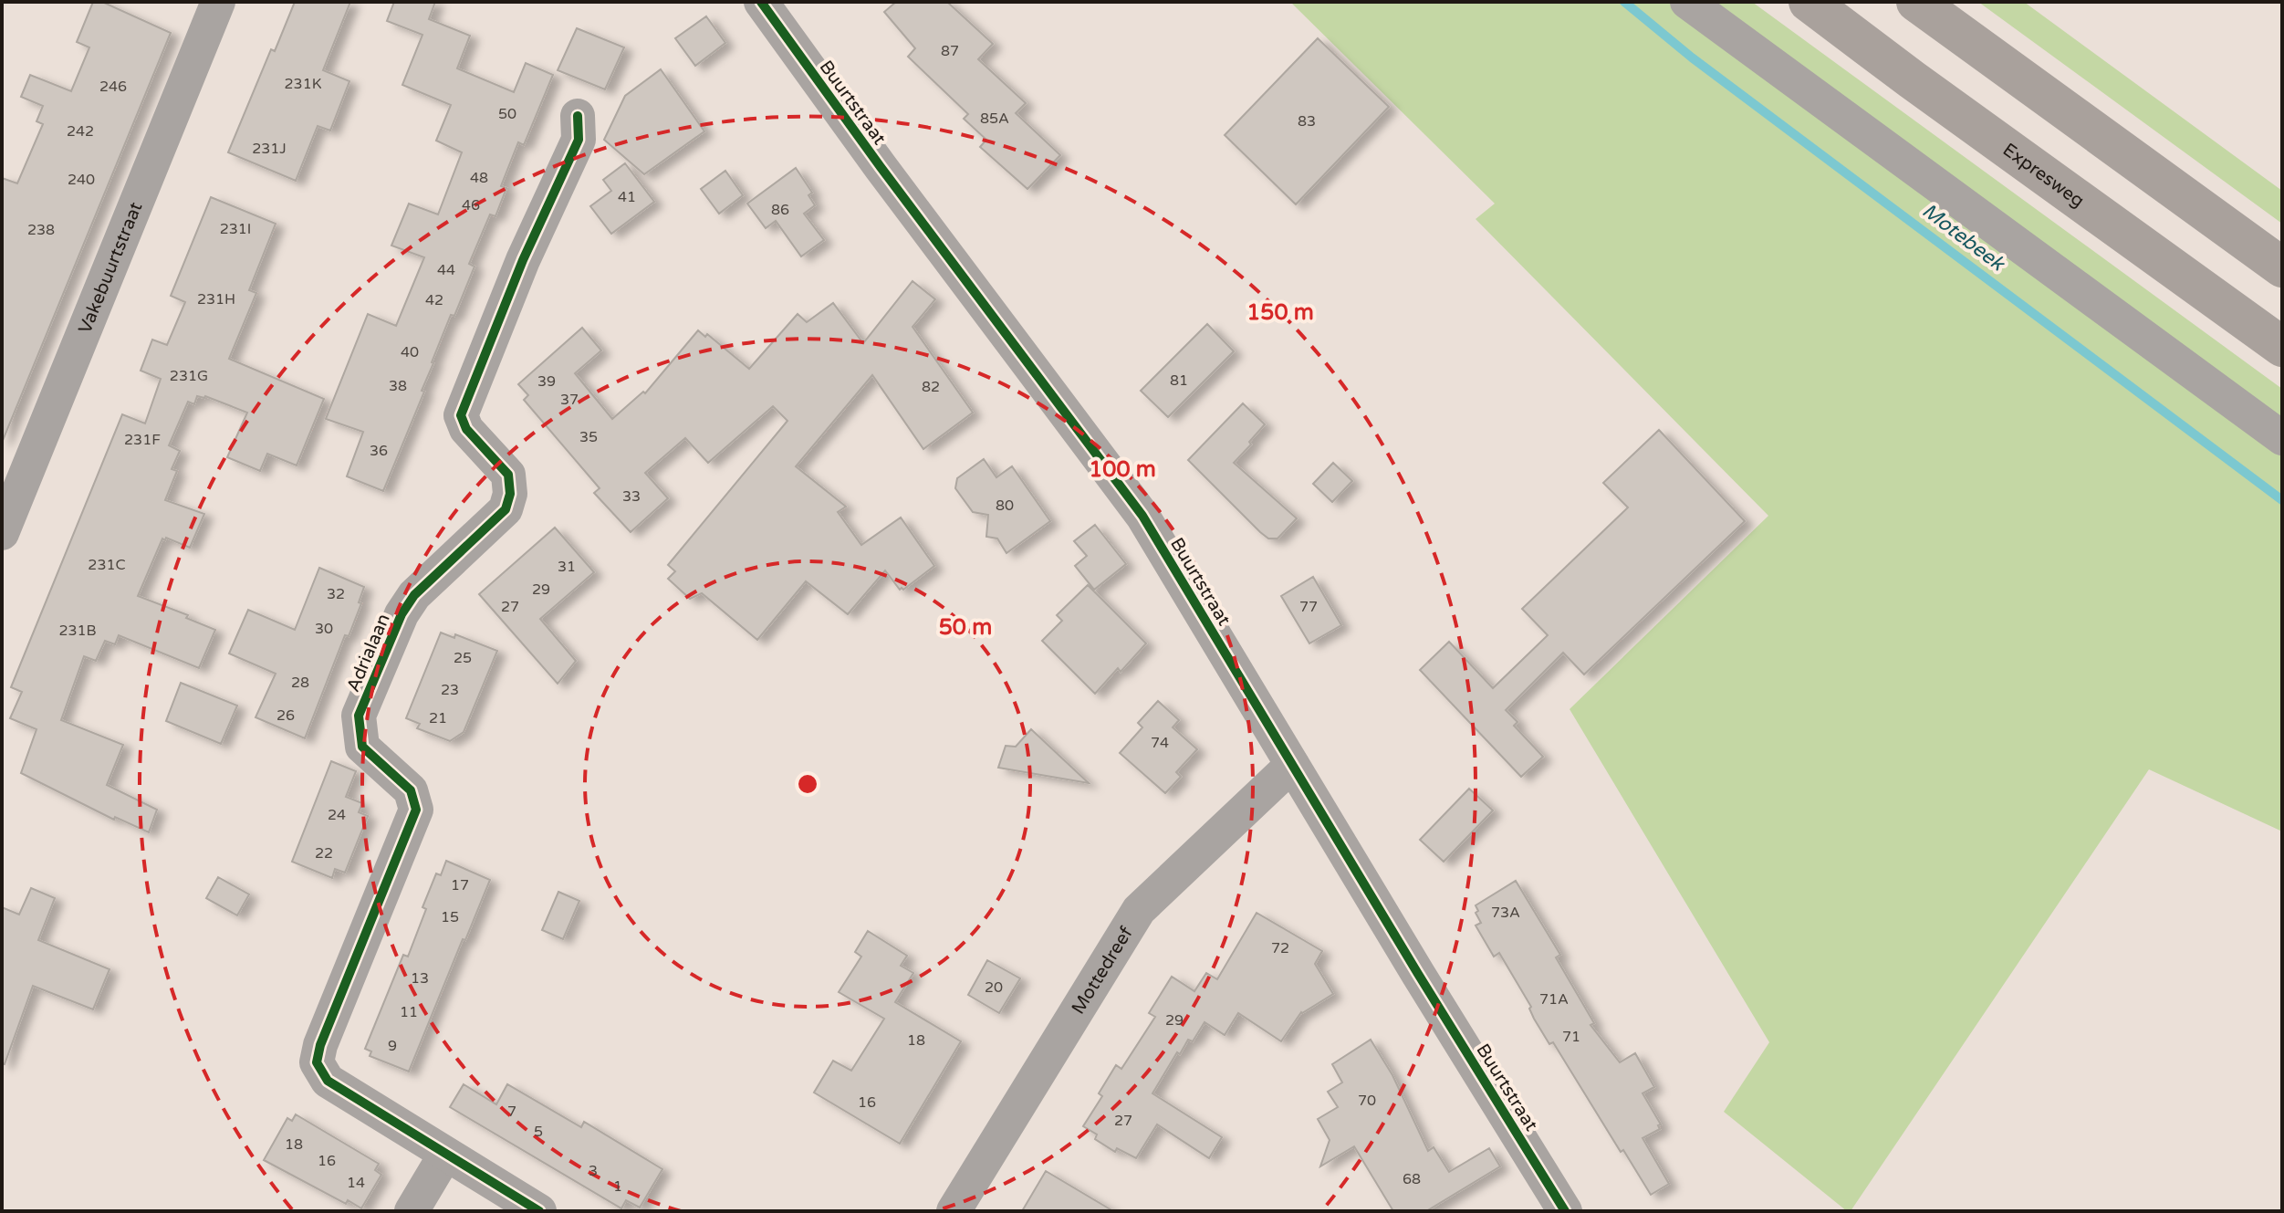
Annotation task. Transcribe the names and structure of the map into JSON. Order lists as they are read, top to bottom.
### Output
{
  "streets": {
    "highway": ["Expresweg"],
    "street": [
      "Buurtstraat",
      "Vakebuurtstraat",
      "Adrialaan",
      "Mottedreef"
    ]
  },
  "crossings": [
    ["Buurtstraat", "Mottedreef"]
  ],
  "water": ["Motebeek"],
  "house_numbers": [
    "87",
    "231K",
    "246",
    "50",
    "85A",
    "83",
    "242",
    "231J",
    "48",
    "240",
    "41",
    "46",
    "86",
    "231I",
    "238",
    "44",
    "231H",
    "42",
    "40",
    "231G",
    "81",
    "39",
    "38",
    "82",
    "37",
    "35",
    "231F",
    "36",
    "33",
    "80",
    "231C",
    "31",
    "29",
    "32",
    "27",
    "77",
    "30",
    "231B",
    "25",
    "28",
    "23",
    "26",
    "21",
    "74",
    "24",
    "22",
    "17",
    "73A",
    "15",
    "72",
    "13",
    "20",
    "71A",
    "11",
    "29",
    "71",
    "18",
    "9",
    "70",
    "16",
    "7",
    "27",
    "5",
    "18",
    "16",
    "3",
    "68",
    "14",
    "1"
  ],
  "rings": ["150 m", "100 m", "50 m"]
}
